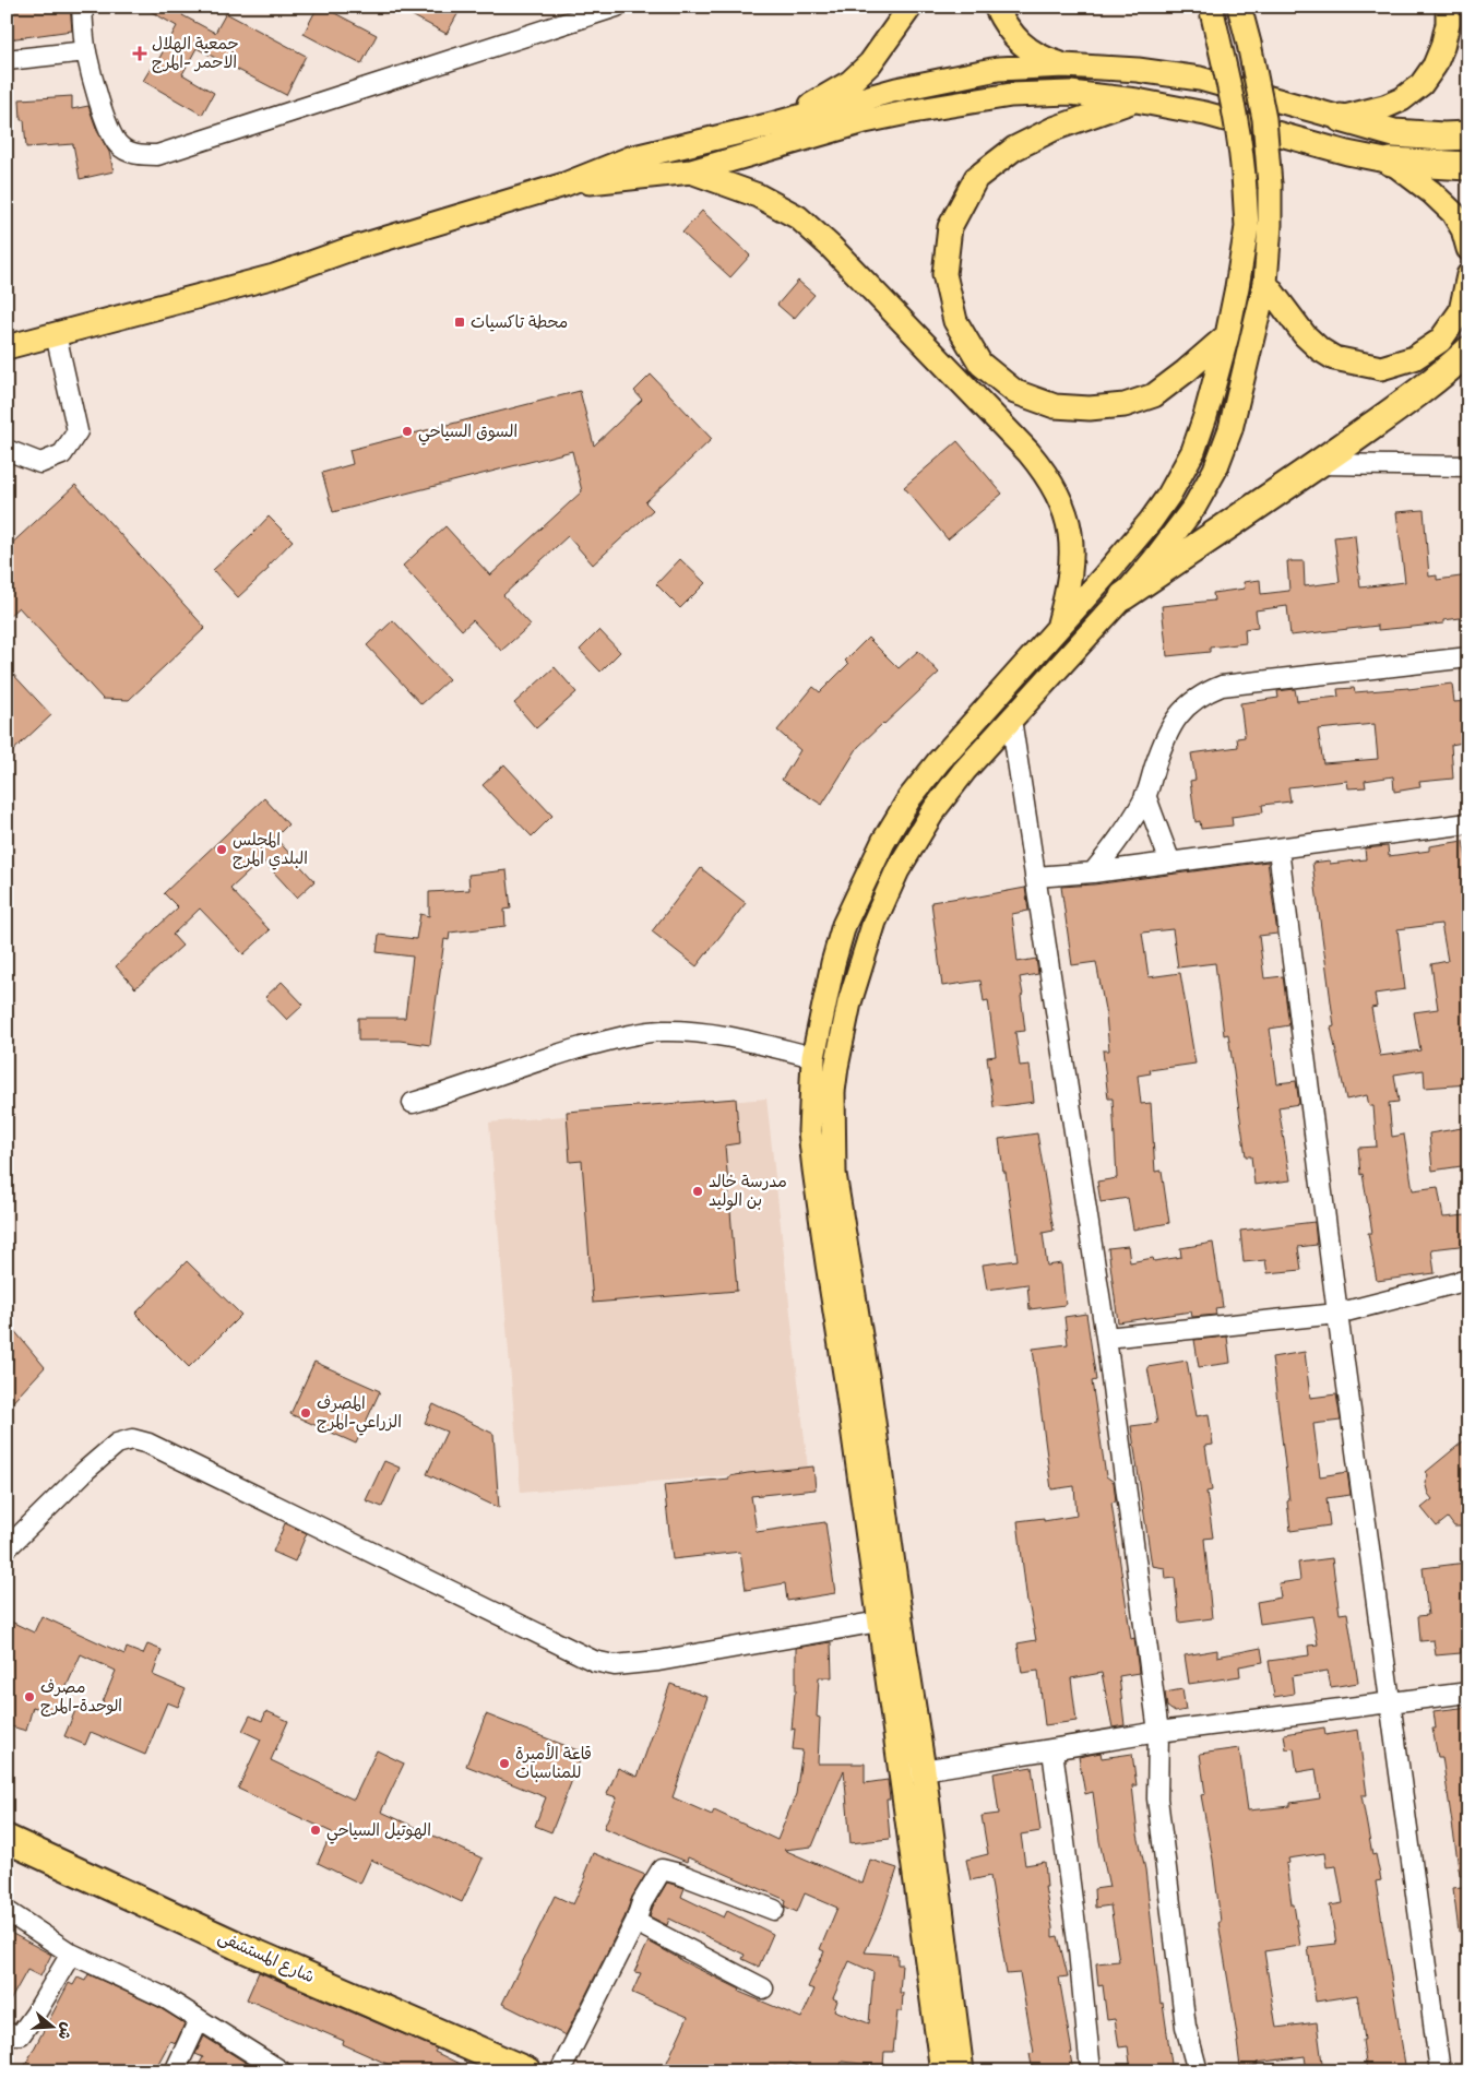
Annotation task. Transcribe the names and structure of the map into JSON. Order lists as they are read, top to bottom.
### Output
{
  "streets": {
    "highway": ["شارع المستشفى"]
  },
  "places": {
    "health": ["جمعية الهلال الاحمر -المرج"],
    "transit": ["محطة تاكسيات"],
    "other": [
      "السوق السياحي",
      "المجلس البلدي المرج",
      "مدرسة خالد بن الوليد",
      "المصرف الزراعي-المرج",
      "مصرف الوحدة-المرج",
      "قاعة الأميرة للمناسبات",
      "الهوتيل السياحي"
    ]
  },
  "north": "right"
}
